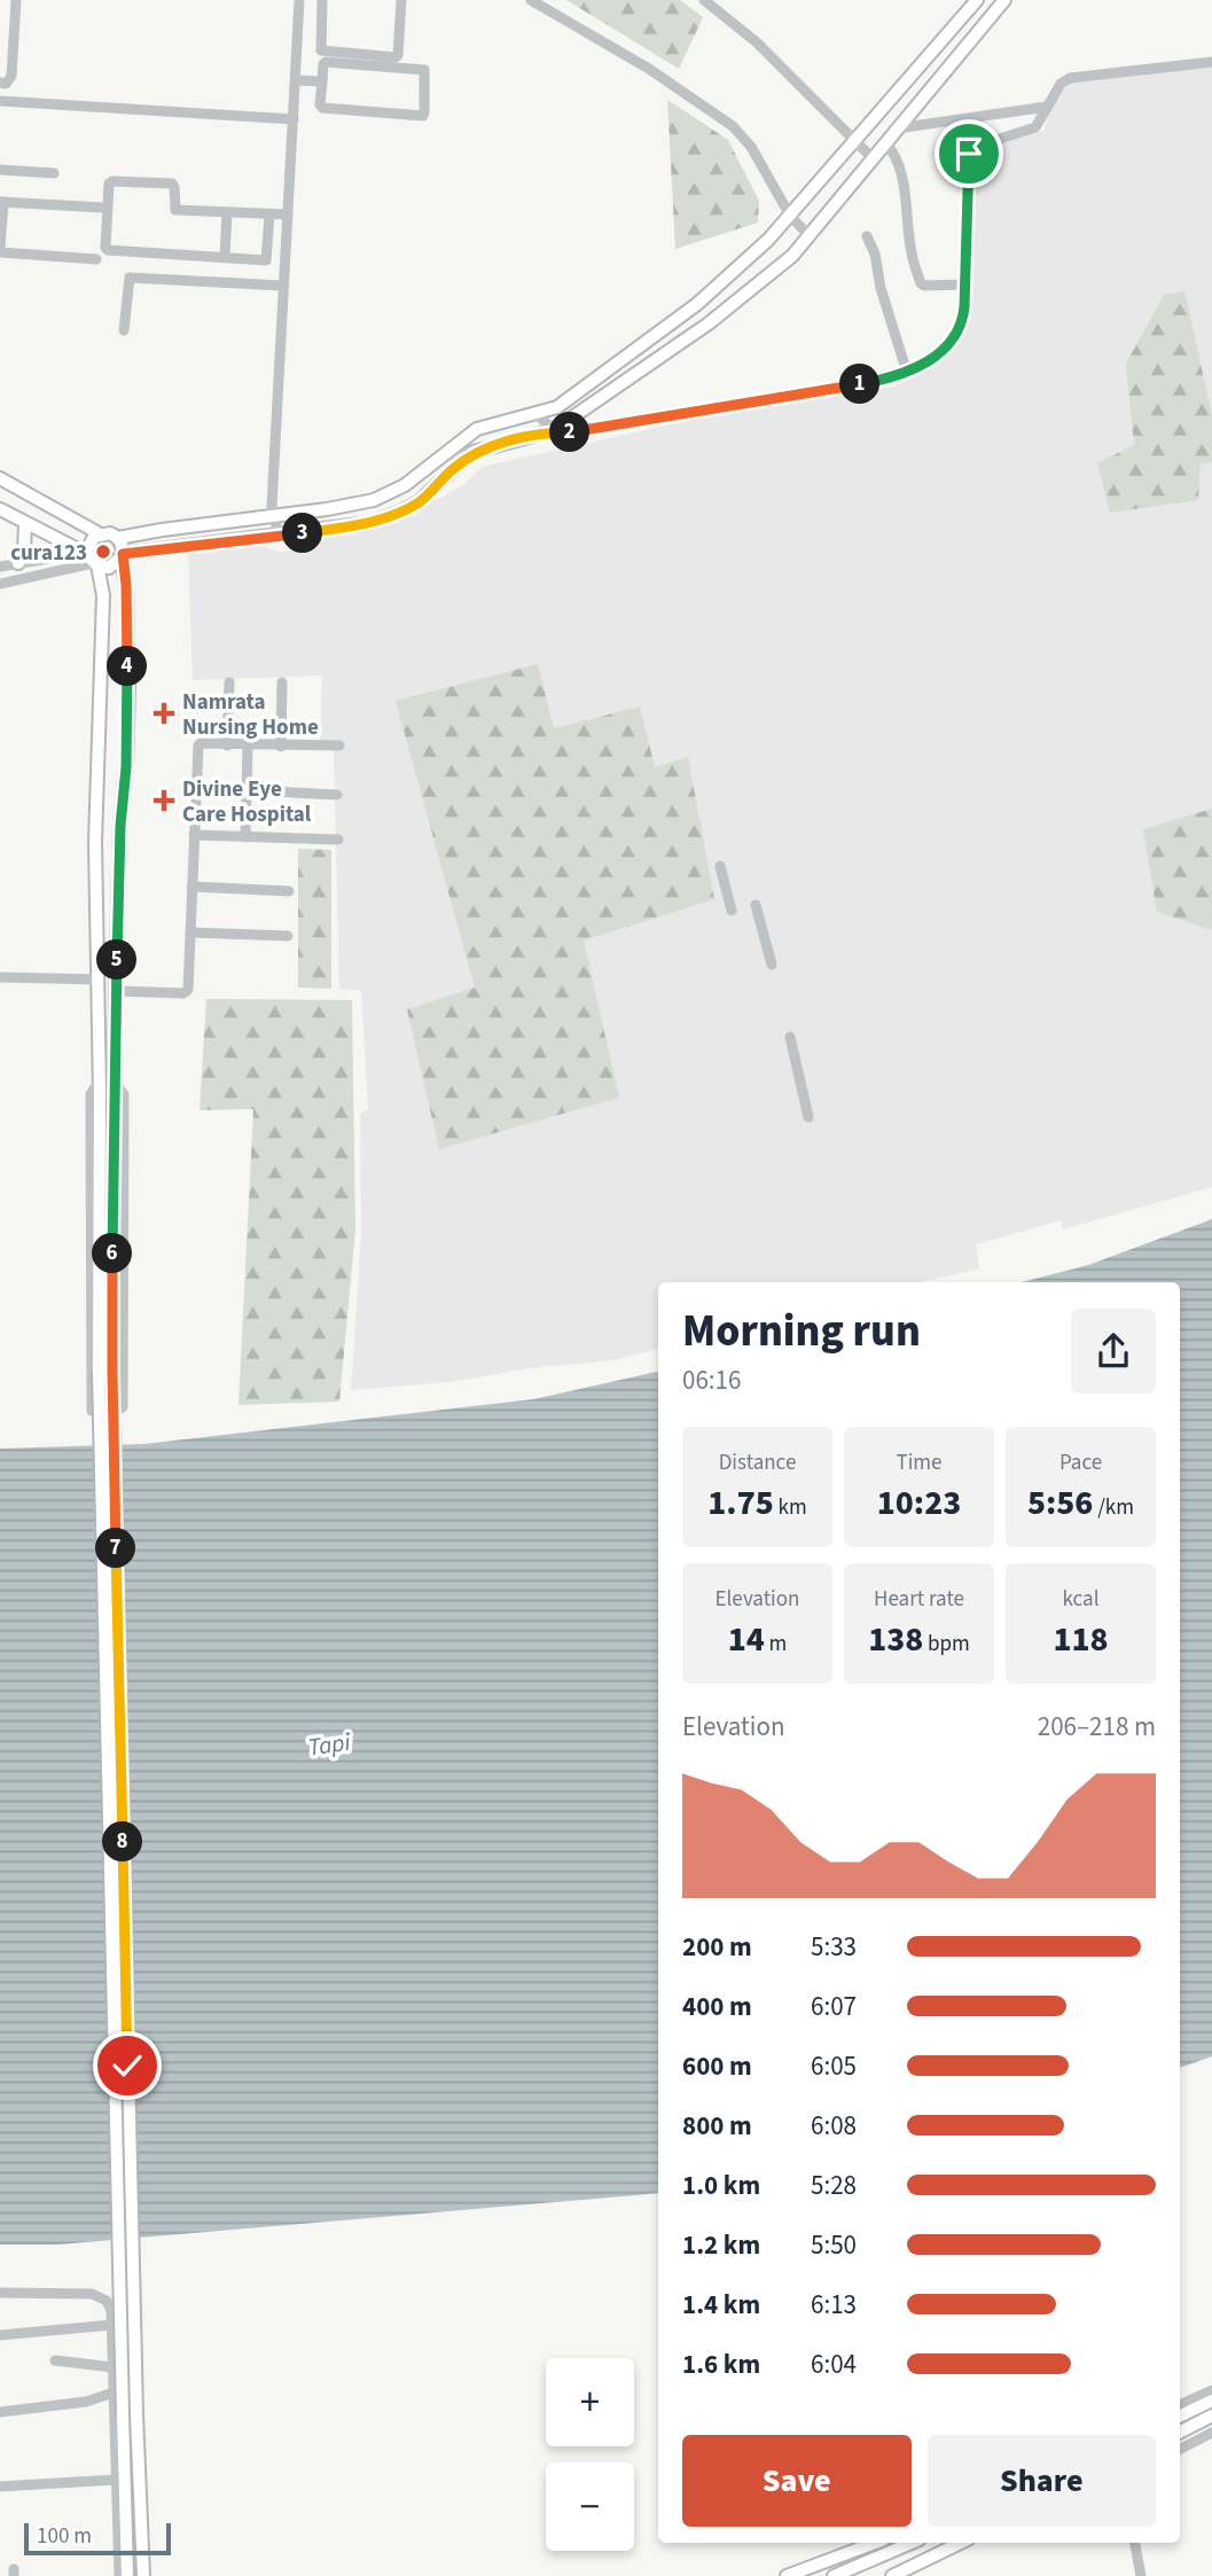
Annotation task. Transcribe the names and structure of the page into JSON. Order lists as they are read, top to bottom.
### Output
{
  "water": ["Tapi"],
  "places": {
    "other": ["cura123"],
    "health": ["Namrata Nursing Home", "Divine Eye Care Hospital"]
  },
  "scale_bar": "100 m",
  "page": {
    "pins": [
      "1",
      "2",
      "3",
      "4",
      "5",
      "6",
      "7",
      "8"
    ],
    "heading": ["Morning run", "06:16"],
    "stats": [
      ["Distance", "1.75 km"],
      ["Time", "10:23"],
      ["Pace", "5:56 /km"],
      ["Elevation", "14 m"],
      ["Heart rate", "138 bpm"],
      ["kcal", "118"]
    ],
    "chart": ["Elevation", "206–218 m"],
    "list": [
      {
        "name": "200 m",
        "note": "5:33"
      },
      {
        "name": "400 m",
        "note": "6:07"
      },
      {
        "name": "600 m",
        "note": "6:05"
      },
      {
        "name": "800 m",
        "note": "6:08"
      },
      {
        "name": "1.0 km",
        "note": "5:28"
      },
      {
        "name": "1.2 km",
        "note": "5:50"
      },
      {
        "name": "1.4 km",
        "note": "6:13"
      },
      {
        "name": "1.6 km",
        "note": "6:04"
      }
    ],
    "map_buttons": ["+", "−"],
    "buttons": ["Save", "Share"],
    "scale": "100 m"
  }
}
